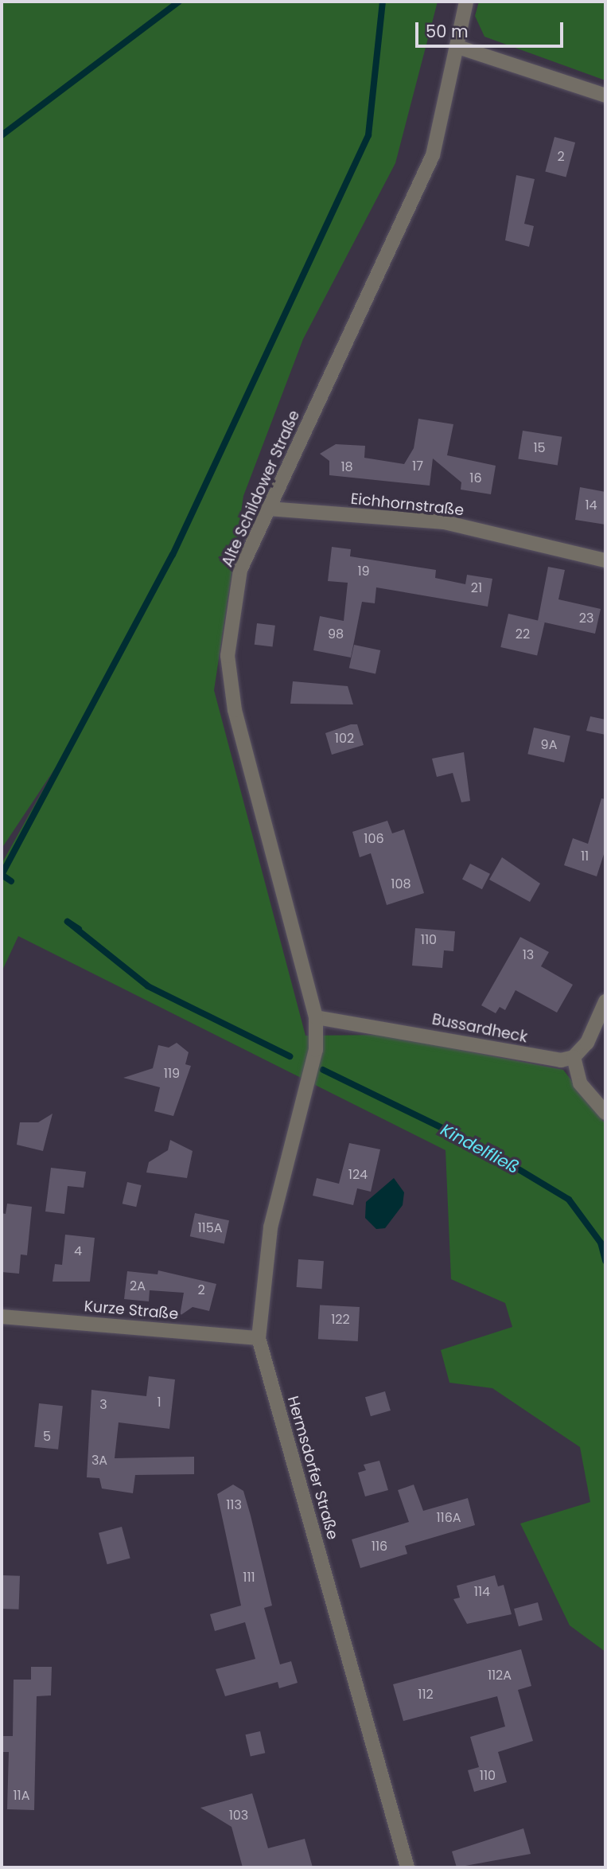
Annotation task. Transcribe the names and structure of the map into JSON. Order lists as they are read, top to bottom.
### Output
{
  "streets": {
    "street": [
      "Alte Schildower Straße",
      "Eichhornstraße",
      "Bussardheck",
      "Kurze Straße",
      "Hermsdorfer Straße"
    ]
  },
  "crossings": [
    ["Alte Schildower Straße", "Eichhornstraße"],
    ["Alte Schildower Straße", "Bussardheck"],
    ["Alte Schildower Straße", "Hermsdorfer Straße"],
    ["Kurze Straße", "Hermsdorfer Straße"]
  ],
  "water": ["Kindelfließ"],
  "house_numbers": [
    "2",
    "15",
    "17",
    "18",
    "16",
    "14",
    "19",
    "21",
    "23",
    "98",
    "22",
    "102",
    "9A",
    "106",
    "11",
    "108",
    "110",
    "13",
    "119",
    "124",
    "115A",
    "4",
    "2A",
    "2",
    "122",
    "1",
    "3",
    "5",
    "3A",
    "113",
    "116A",
    "116",
    "111",
    "114",
    "112A",
    "112",
    "110",
    "11A",
    "103"
  ],
  "scale_bar": "50 m"
}
